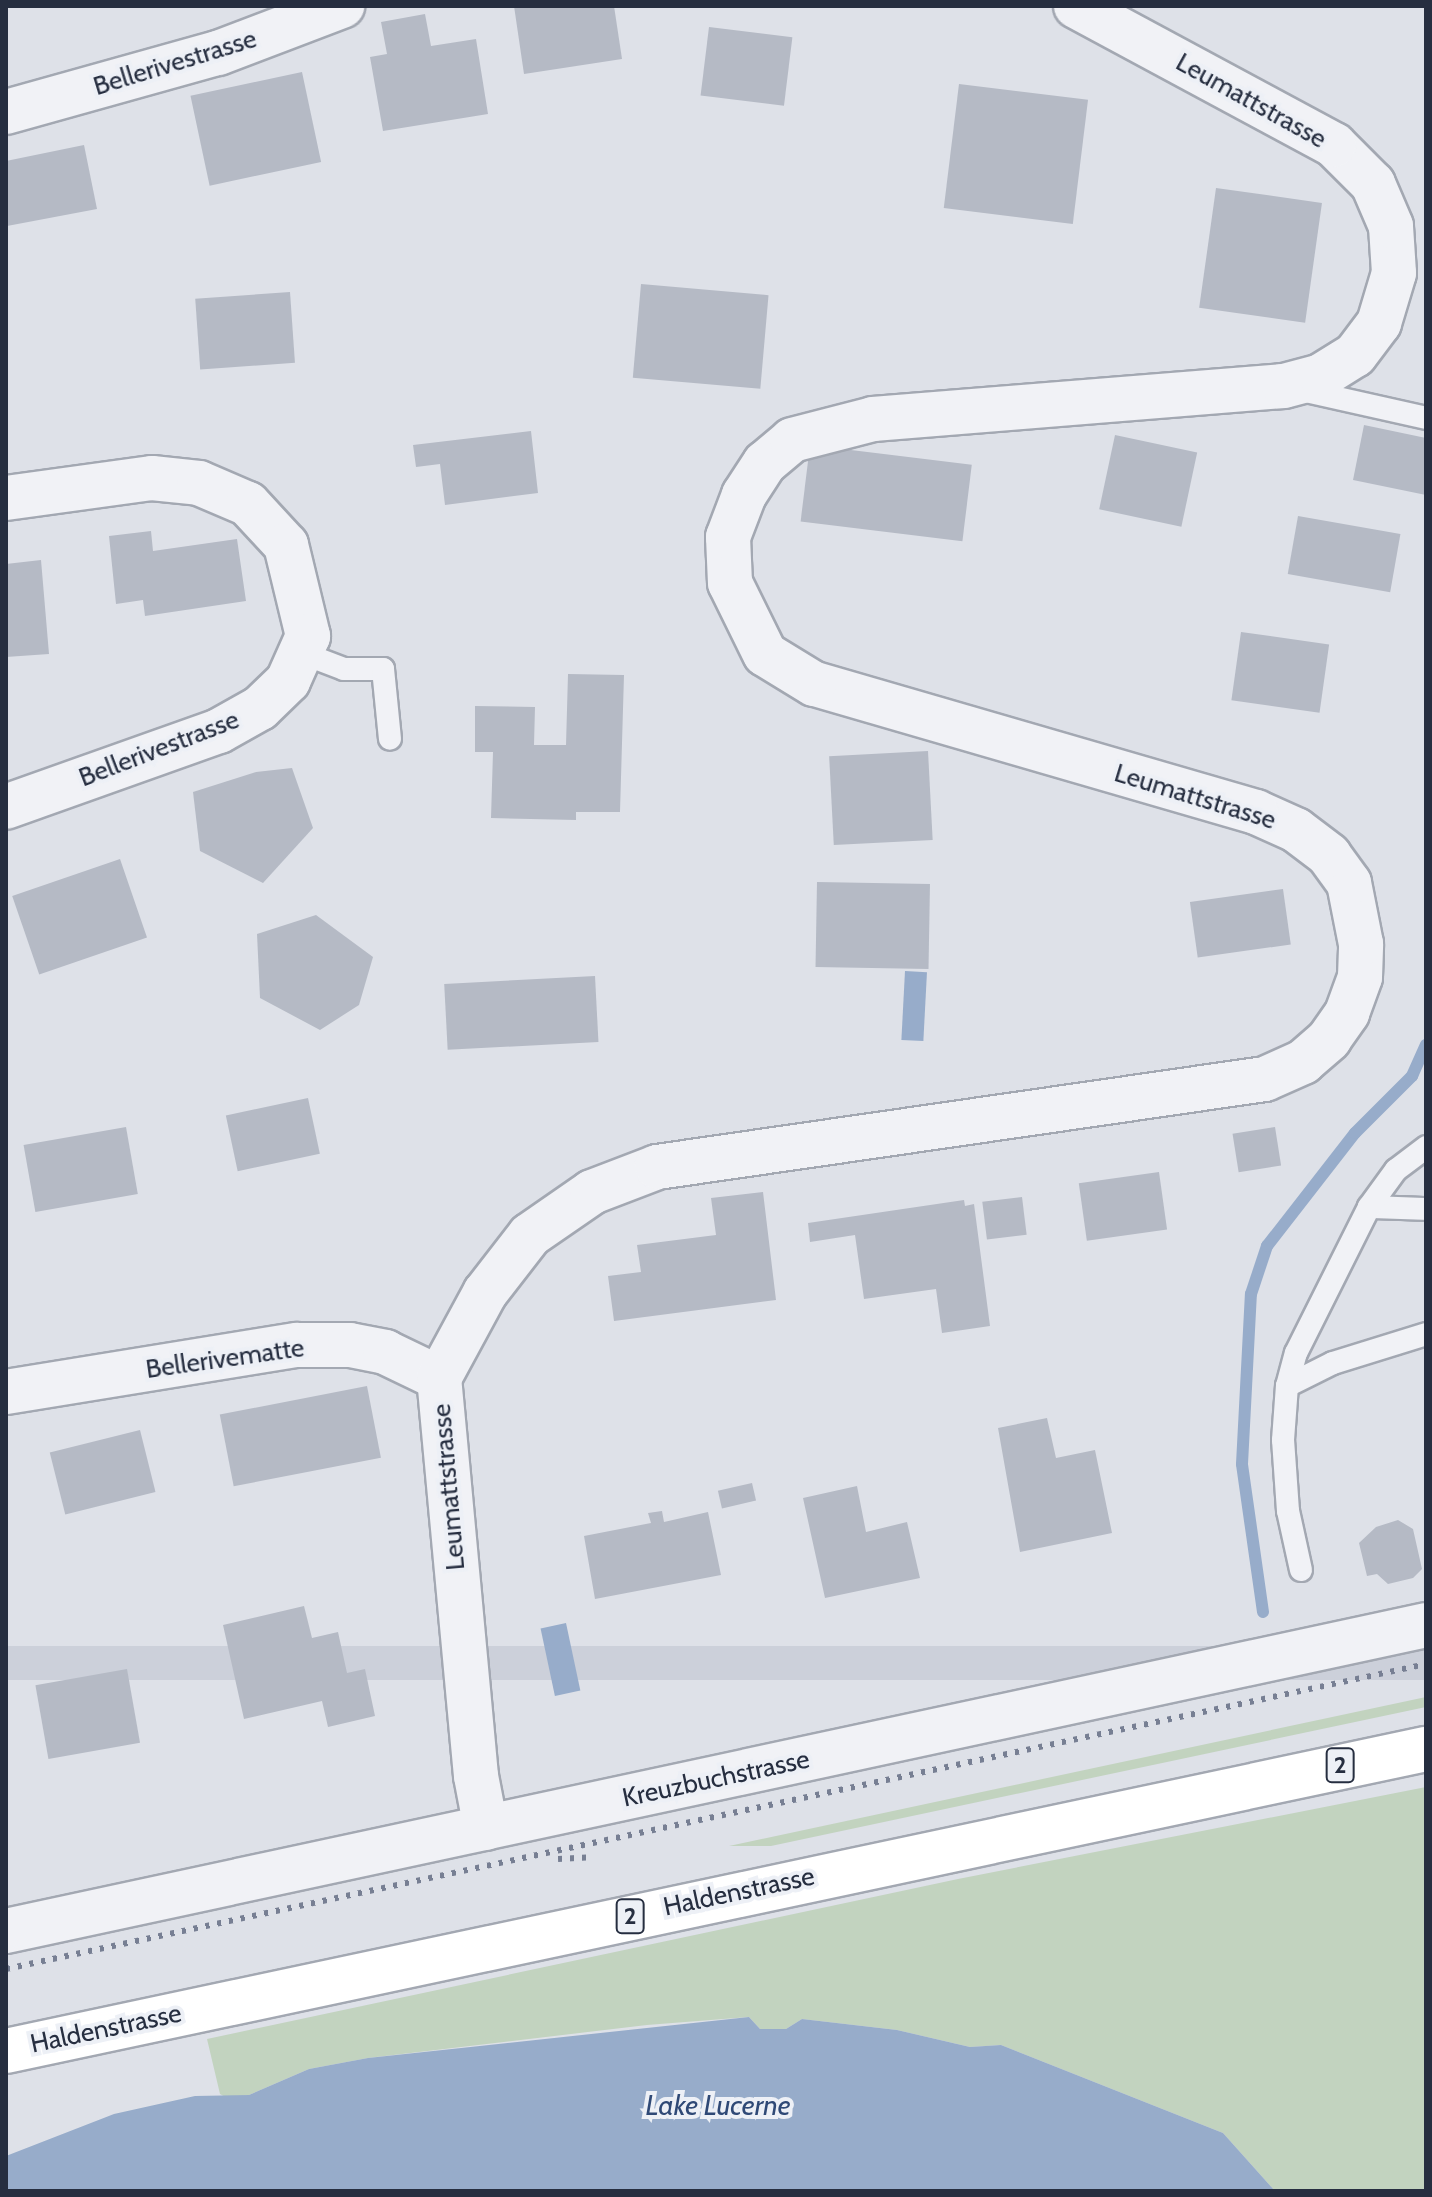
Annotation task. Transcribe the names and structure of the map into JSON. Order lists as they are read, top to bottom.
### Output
{
  "streets": {
    "main road": ["2", "Haldenstrasse"],
    "street": [
      "Bellerivestrasse",
      "Leumattstrasse",
      "Bellerivematte",
      "Kreuzbuchstrasse"
    ]
  },
  "crossings": [
    ["Leumattstrasse", "Bellerivematte"],
    ["Leumattstrasse", "Kreuzbuchstrasse"]
  ],
  "water": ["Lake Lucerne"]
}
